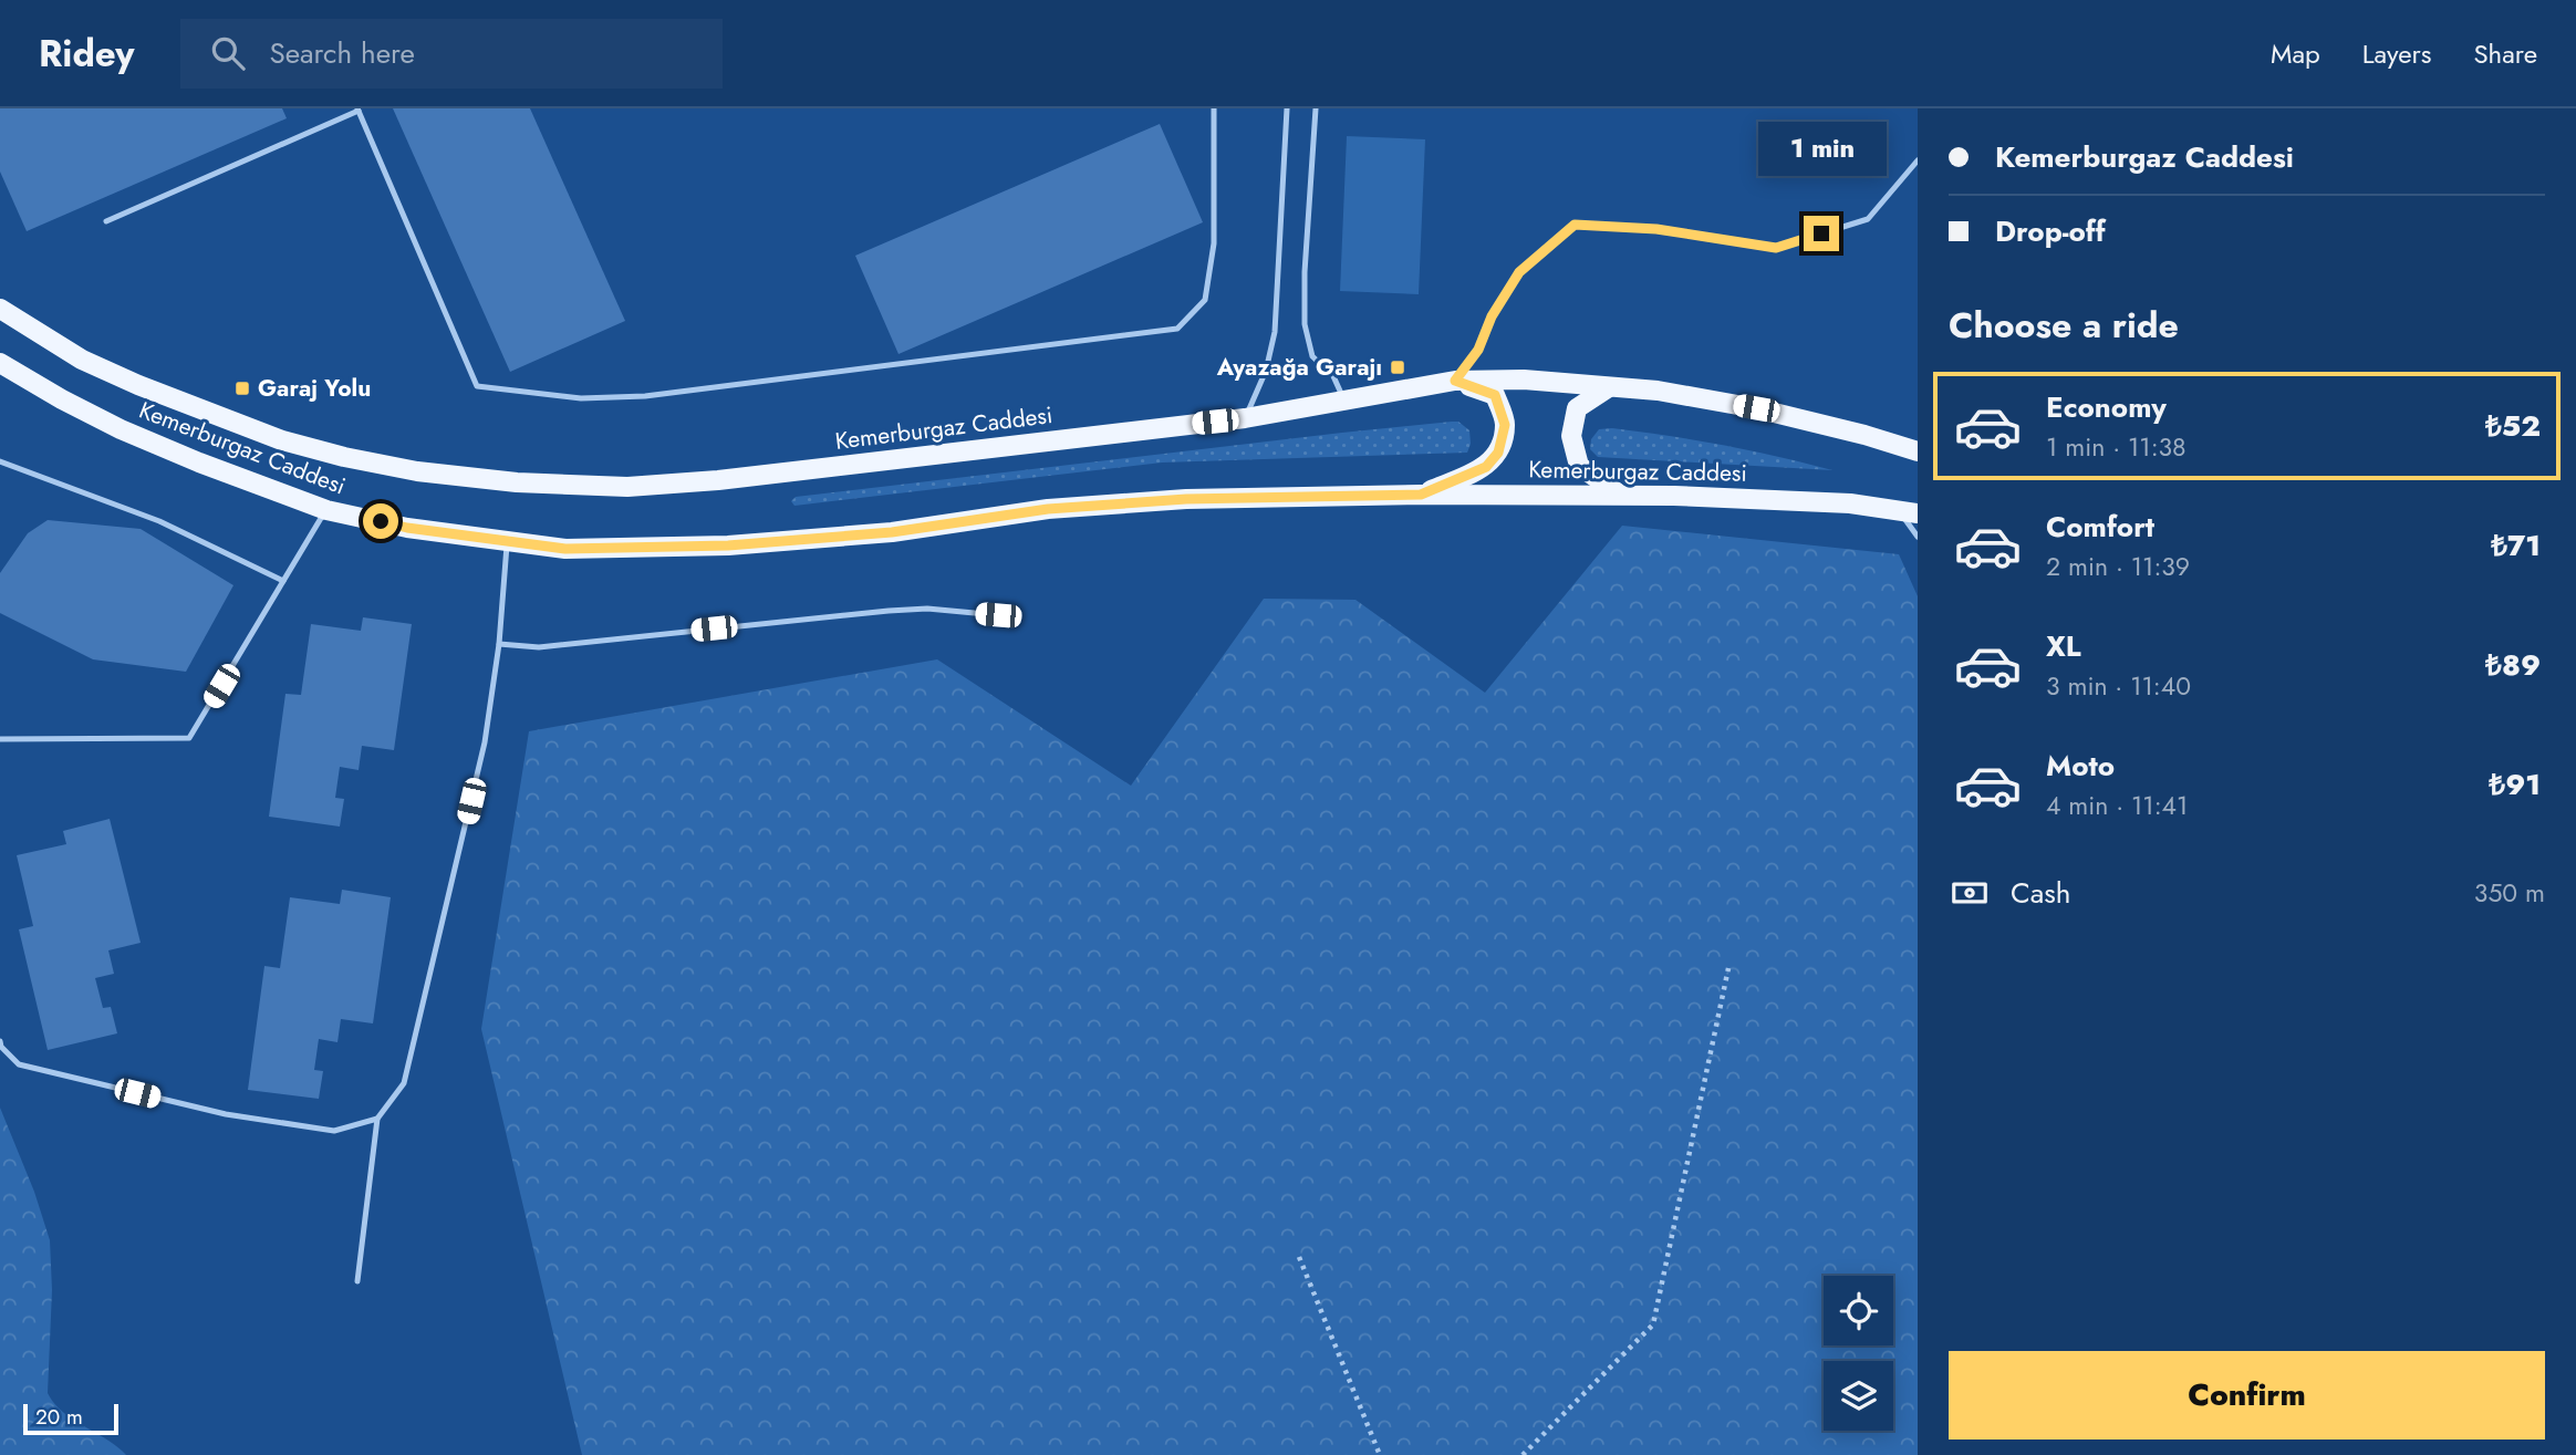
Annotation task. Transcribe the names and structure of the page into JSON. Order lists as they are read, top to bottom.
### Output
{
  "streets": {
    "main road": ["Kemerburgaz Caddesi"]
  },
  "places": {
    "transit": ["Ayazağa Garajı", "Garaj Yolu"]
  },
  "scale_bar": "20 m",
  "page": {
    "header": "Ridey",
    "search": "Search here",
    "nav": ["Map", "Layers", "Share"],
    "banner": ["Kemerburgaz Caddesi", "Drop-off"],
    "bubble": "1 min",
    "heading": "Choose a ride",
    "list": [
      {
        "name": "Economy",
        "note": "1 min · 11:38",
        "value": "₺52"
      },
      {
        "name": "Comfort",
        "note": "2 min · 11:39",
        "value": "₺71"
      },
      {
        "name": "XL",
        "note": "3 min · 11:40",
        "value": "₺89"
      },
      {
        "name": "Moto",
        "note": "4 min · 11:41",
        "value": "₺91"
      }
    ],
    "pay": ["Cash", "350 m"],
    "buttons": "Confirm",
    "scale": "20 m"
  }
}
